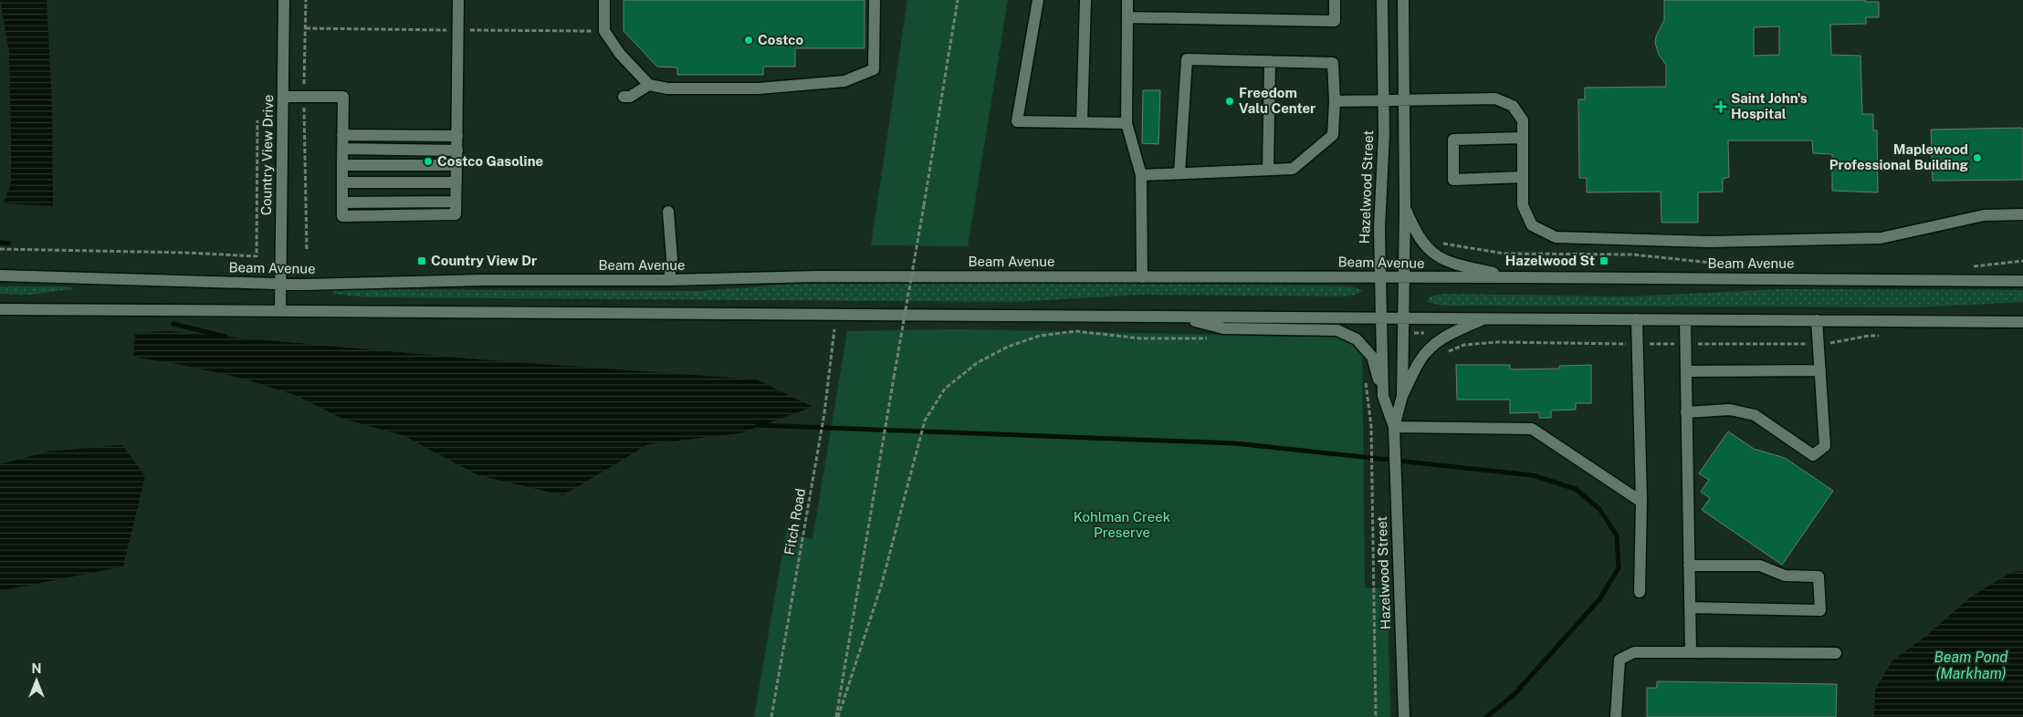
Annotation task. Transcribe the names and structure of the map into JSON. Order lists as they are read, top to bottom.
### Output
{
  "streets": {
    "street": ["Country View Drive", "Hazelwood Street", "Beam Avenue"],
    "path": ["Fitch Road"]
  },
  "crossings": [
    ["Country View Drive", "Beam Avenue"],
    ["Hazelwood Street", "Beam Avenue"]
  ],
  "water": ["Beam Pond (Markham)"],
  "parks": ["Kohlman Creek Preserve"],
  "places": {
    "other": [
      "Costco",
      "Freedom Valu Center",
      "Maplewood Professional Building",
      "Costco Gasoline"
    ],
    "health": ["Saint John's Hospital"],
    "transit": ["Country View Dr", "Hazelwood St"]
  },
  "north": "top"
}
